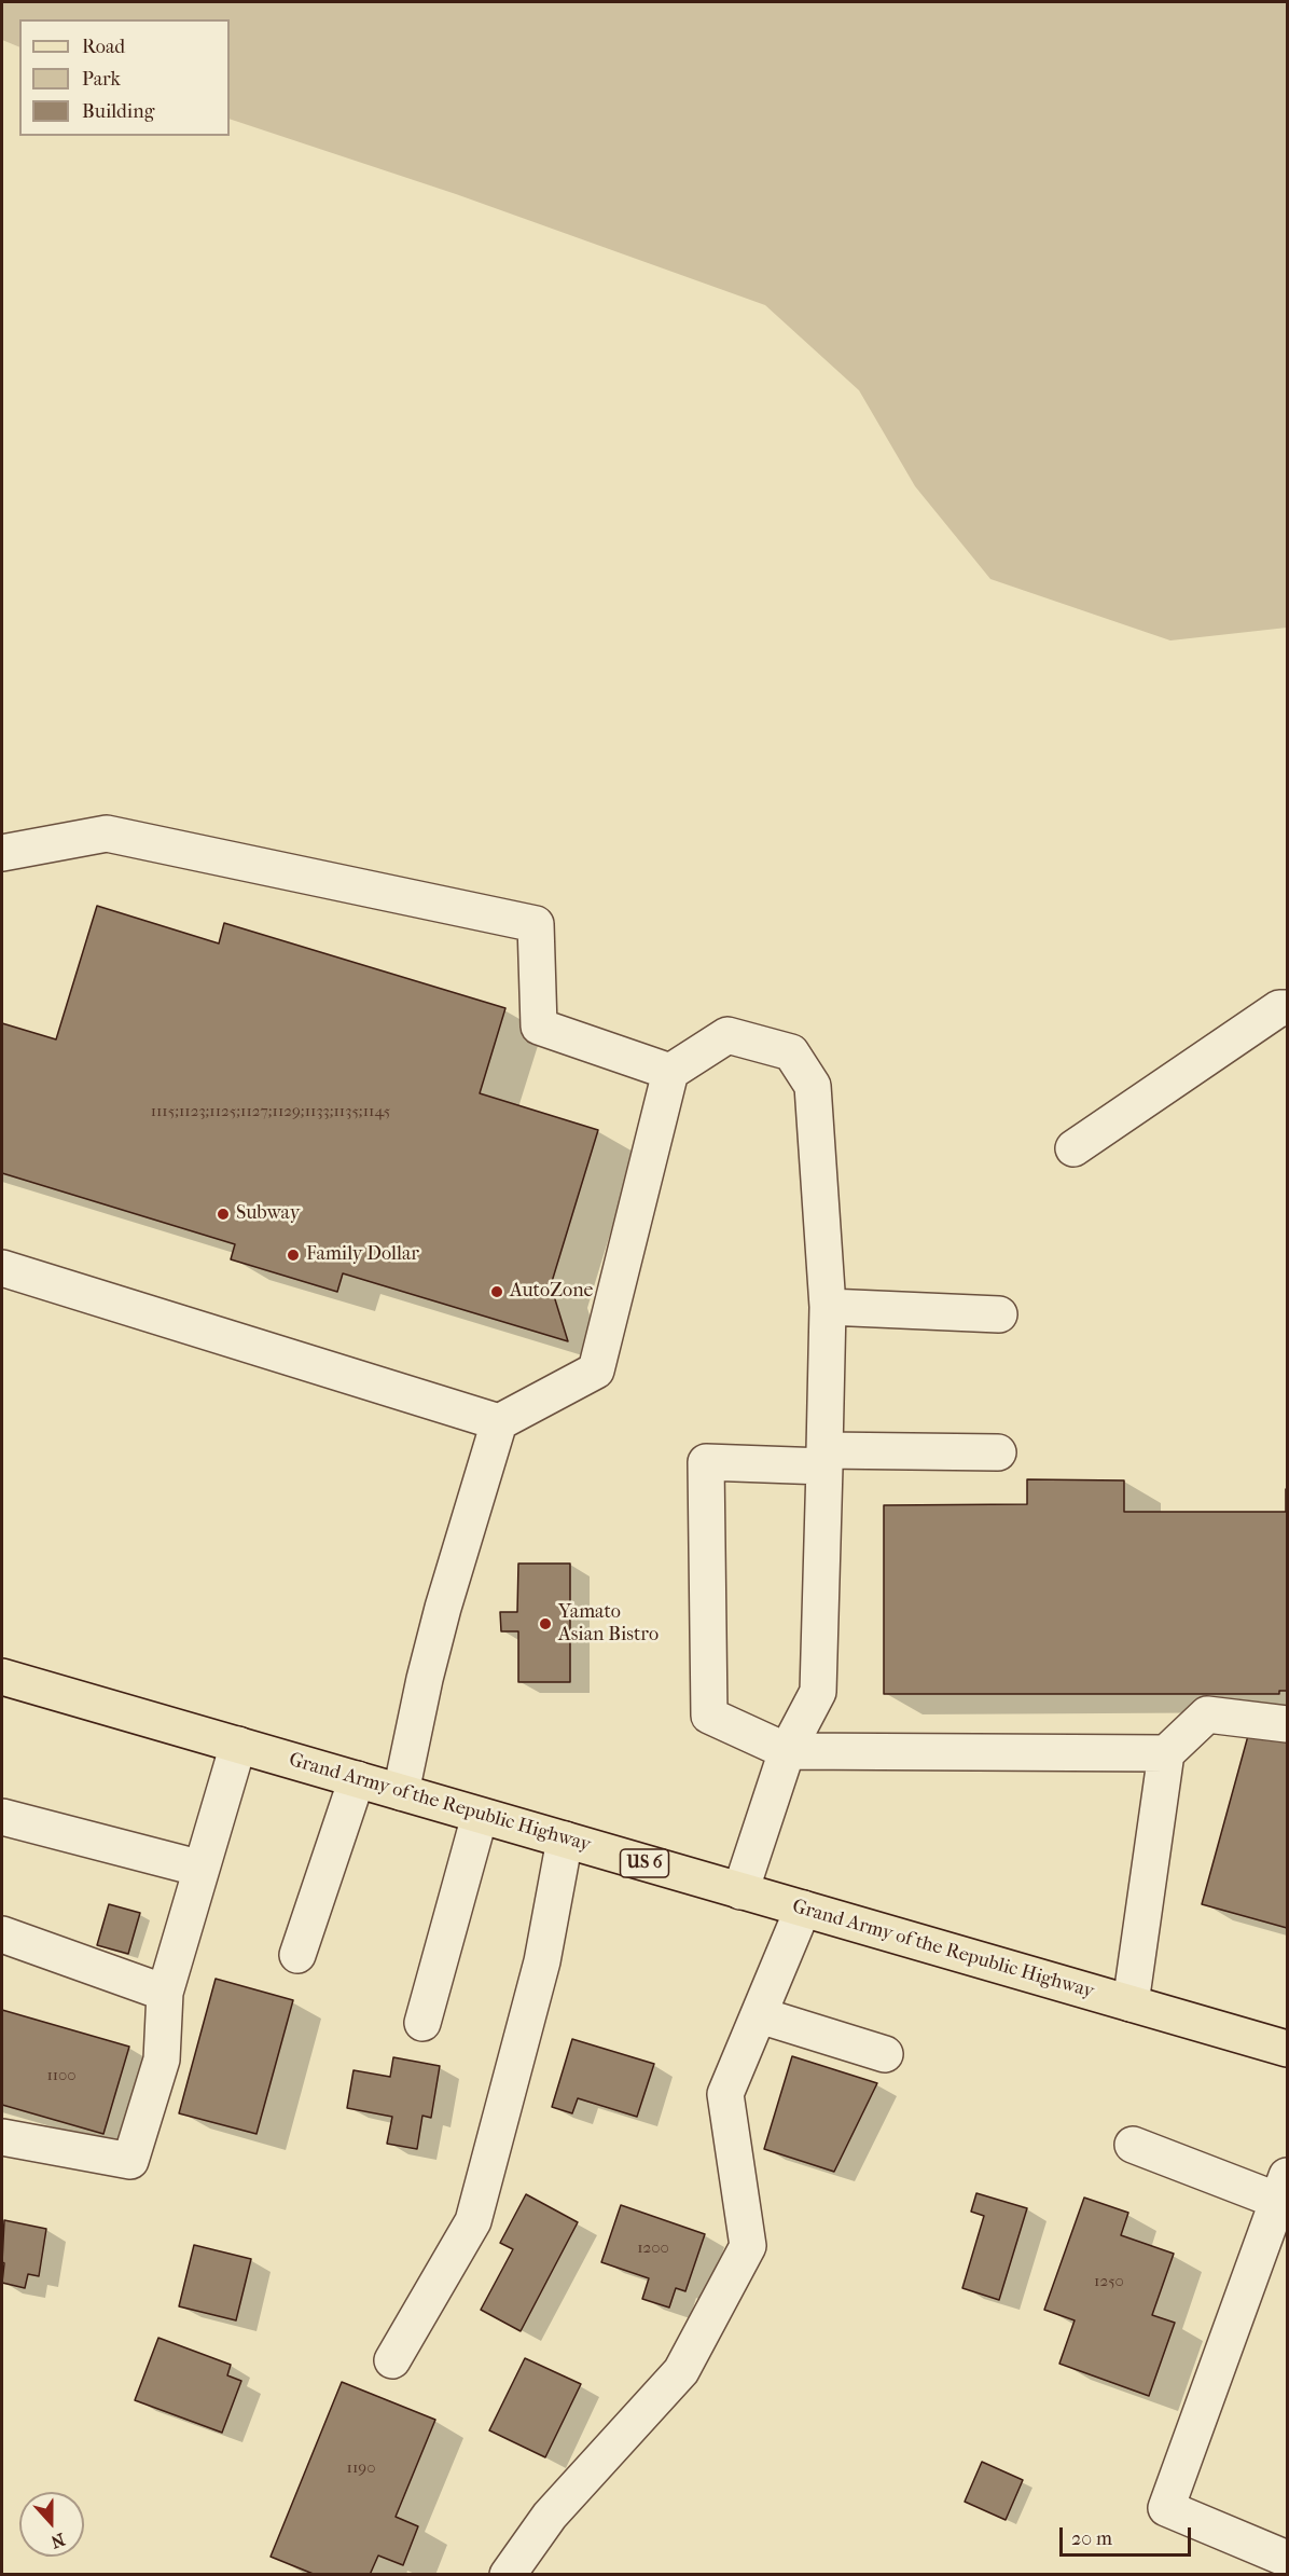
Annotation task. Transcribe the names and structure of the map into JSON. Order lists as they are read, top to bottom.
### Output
{
  "streets": {
    "main road": ["Grand Army of the Republic Highway", "US 6"]
  },
  "places": [
    "Subway",
    "Family Dollar",
    "AutoZone",
    "Yamato Asian Bistro"
  ],
  "house_numbers": [
    "1115;1123;1125;1127;1129;1133;1135;1145",
    "1100",
    "1200",
    "1250",
    "1190"
  ],
  "legend": ["Road", "Park", "Building"],
  "scale_bar": "20 m",
  "north": "bottom"
}
